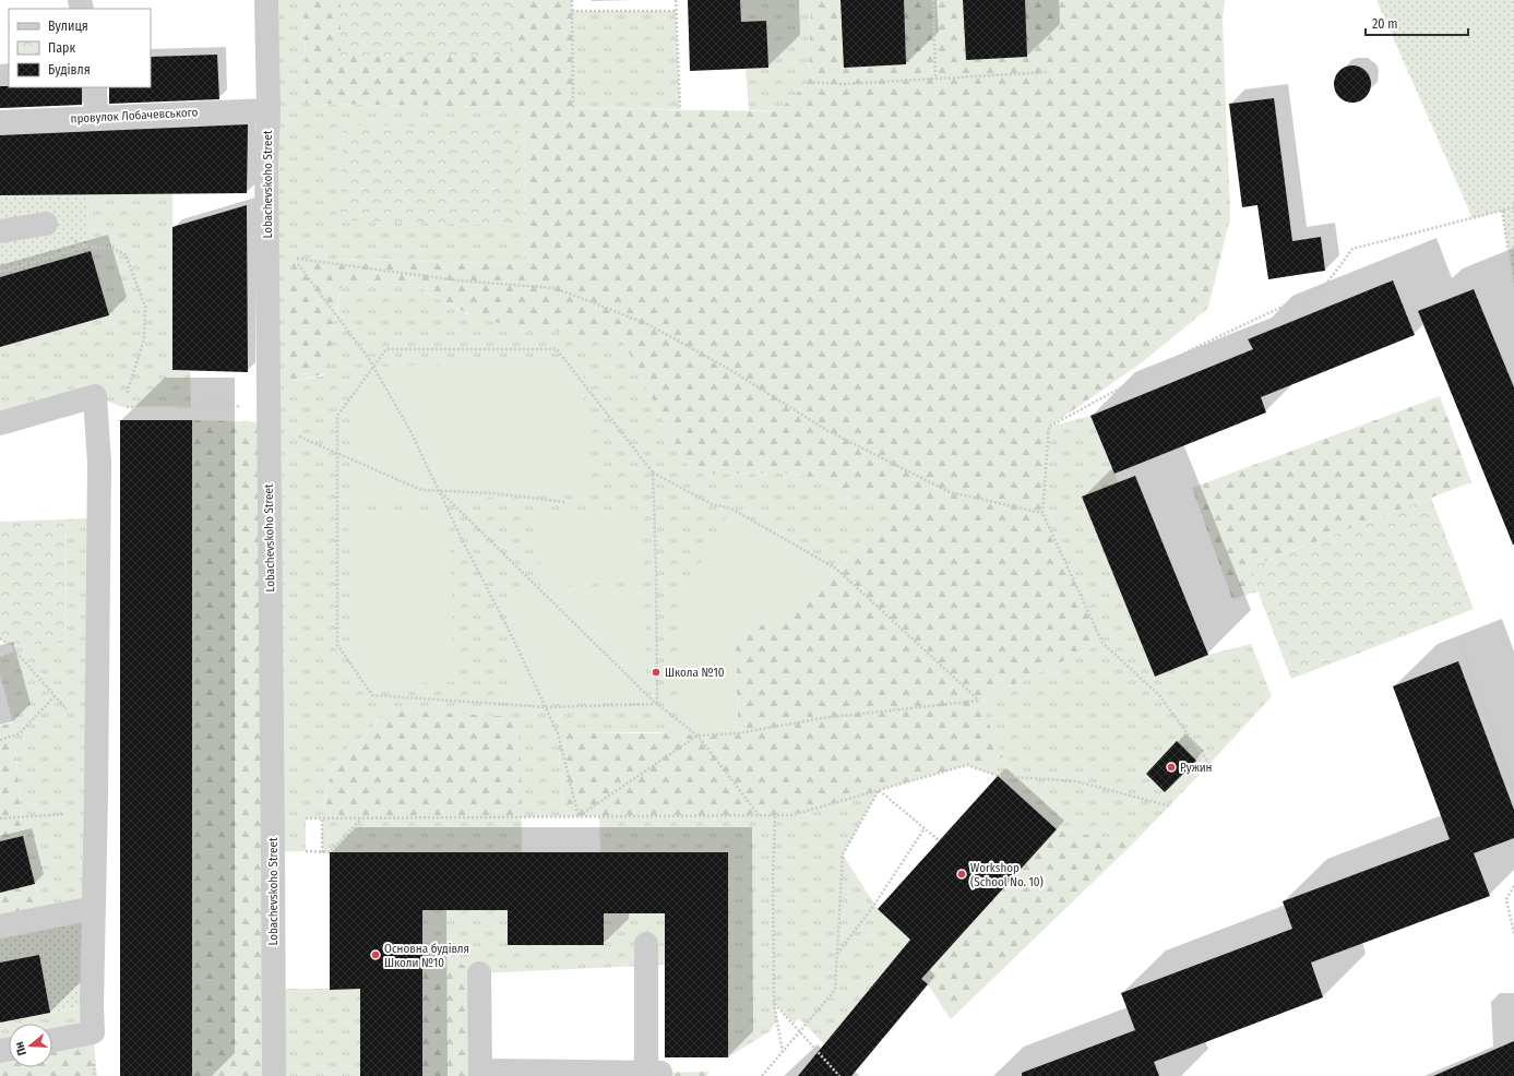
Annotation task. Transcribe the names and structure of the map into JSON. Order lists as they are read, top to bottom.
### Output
{
  "streets": {
    "street": ["провулок Лобачевського", "Lobachevskoho Street"]
  },
  "crossings": [
    ["провулок Лобачевського", "Lobachevskoho Street"]
  ],
  "places": [
    "Школа №10",
    "Ружин",
    "Workshop (School No. 10)",
    "Основна будівля Школи №10"
  ],
  "legend": ["Вулиця", "Парк", "Будівля"],
  "scale_bar": "20 m",
  "north": "left"
}
